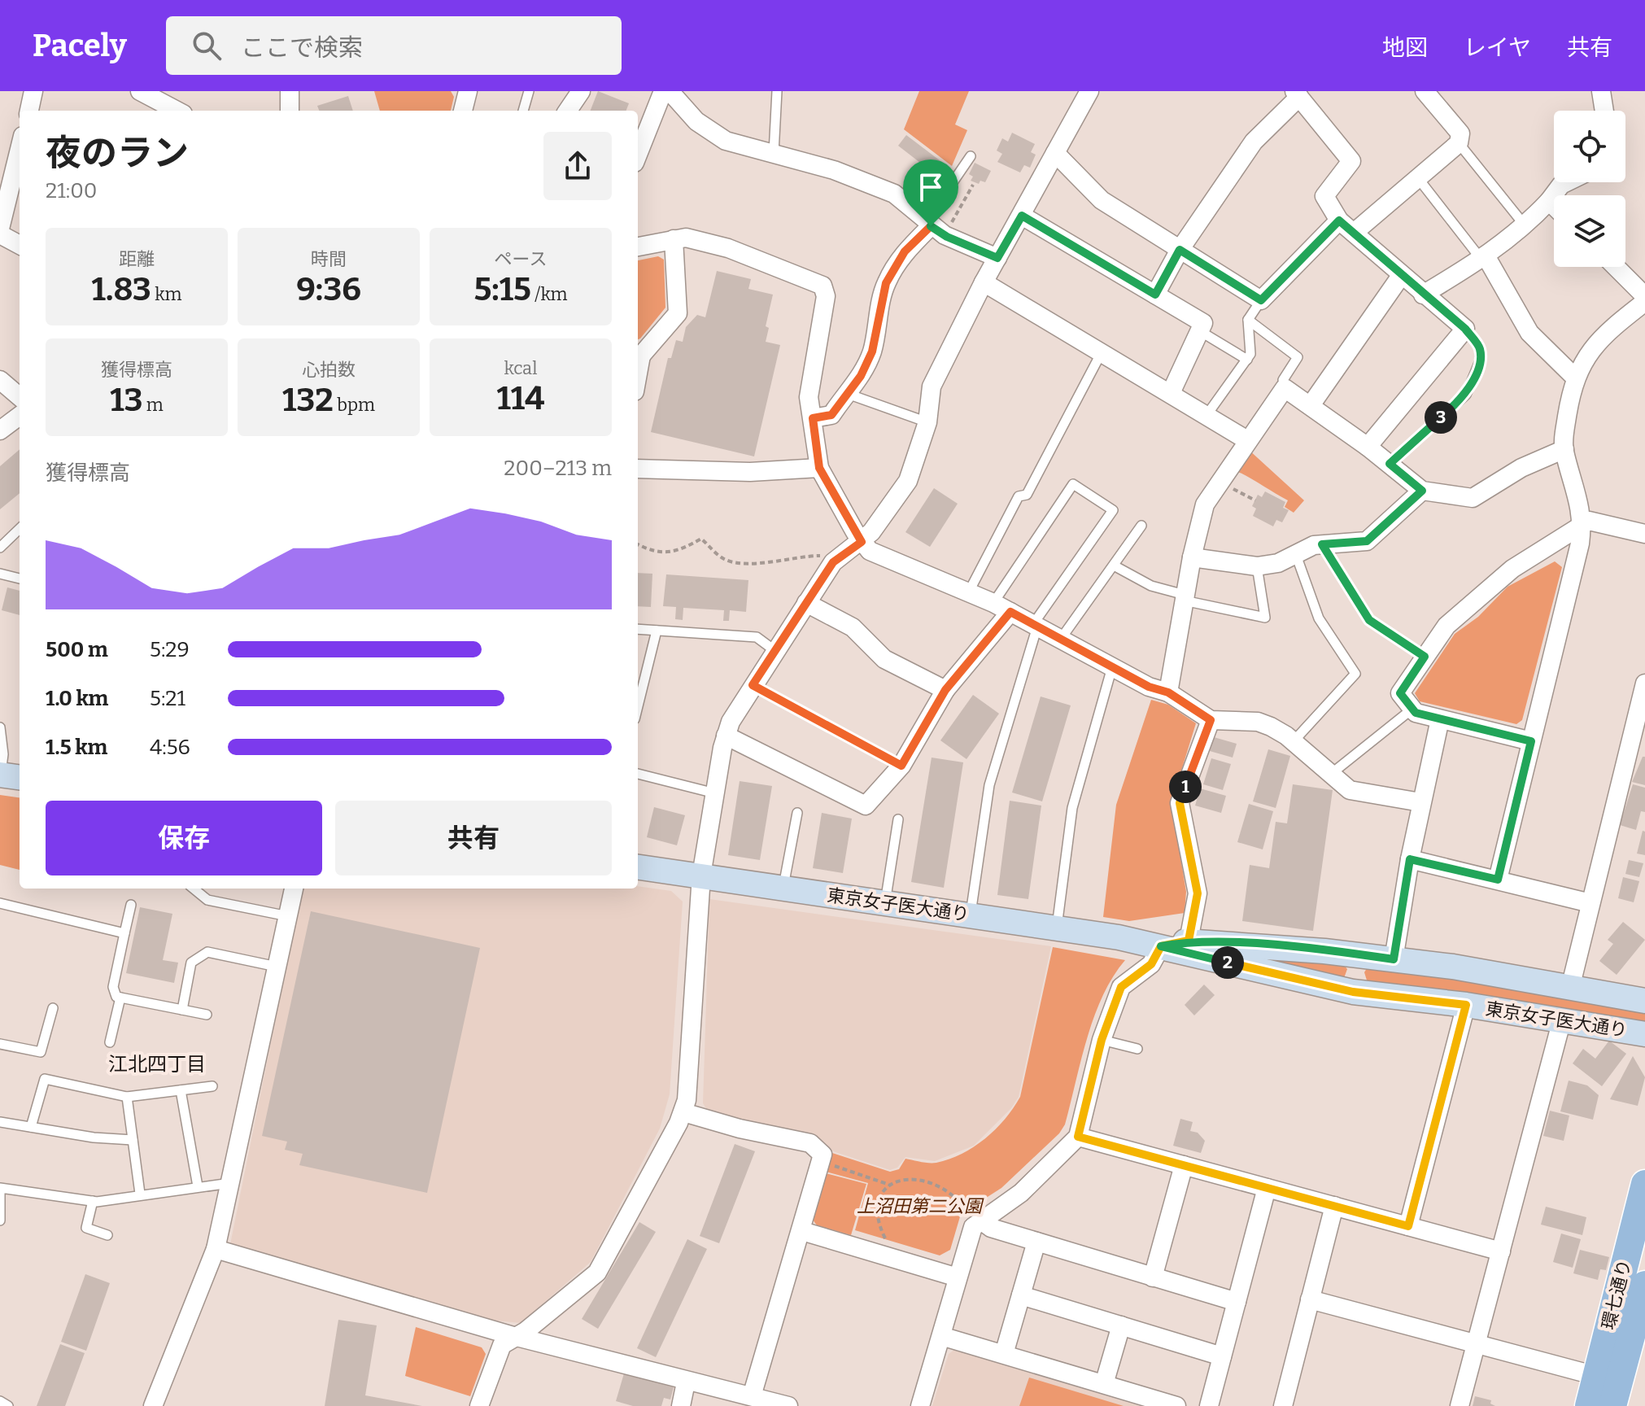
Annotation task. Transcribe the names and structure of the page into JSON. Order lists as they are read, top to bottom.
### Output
{
  "streets": {
    "main road": ["環七通り"],
    "street": ["東京女子医大通り"]
  },
  "districts": ["江北四丁目"],
  "parks": ["上沼田第二公園"],
  "page": {
    "header": "Pacely",
    "search": "ここで検索",
    "nav": ["地図", "レイヤ", "共有"],
    "heading": ["夜のラン", "21:00"],
    "stats": [
      ["距離", "1.83 km"],
      ["時間", "9:36"],
      ["ペース", "5:15 /km"],
      ["獲得標高", "13 m"],
      ["心拍数", "132 bpm"],
      ["kcal", "114"]
    ],
    "pins": ["3", "1", "2"],
    "chart": ["獲得標高", "200–213 m"],
    "list": [
      {
        "name": "500 m",
        "note": "5:29"
      },
      {
        "name": "1.0 km",
        "note": "5:21"
      },
      {
        "name": "1.5 km",
        "note": "4:56"
      }
    ],
    "buttons": ["保存", "共有"]
  }
}
